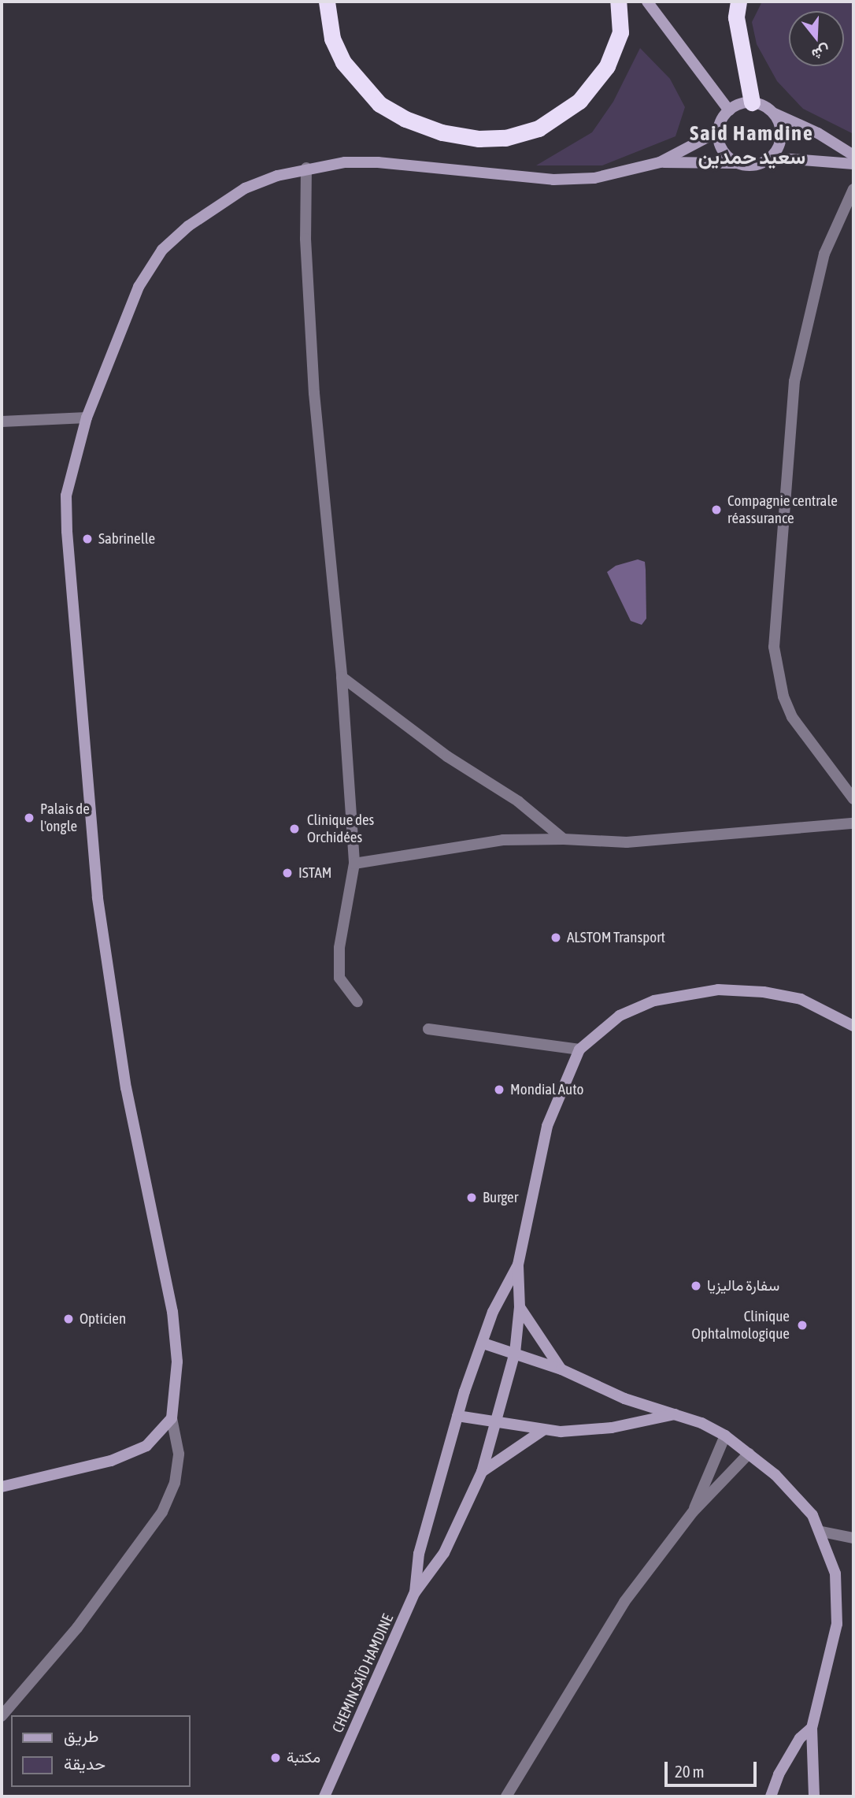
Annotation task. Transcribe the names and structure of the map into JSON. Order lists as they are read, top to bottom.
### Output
{
  "streets": {
    "main road": ["CHEMIN SAÏD HAMDINE"]
  },
  "districts": ["Said Hamdine سعيد حمدين"],
  "places": [
    "Compagnie centrale réassurance",
    "Sabrinelle",
    "Palais de l'ongle",
    "Clinique des Orchidées",
    "ISTAM",
    "ALSTOM Transport",
    "Mondial Auto",
    "Burger",
    "سفارة ماليزيا",
    "Opticien",
    "Clinique Ophtalmologique",
    "مكتبة"
  ],
  "legend": ["طريق", "حديقة"],
  "scale_bar": "20 m",
  "north": "bottom"
}
